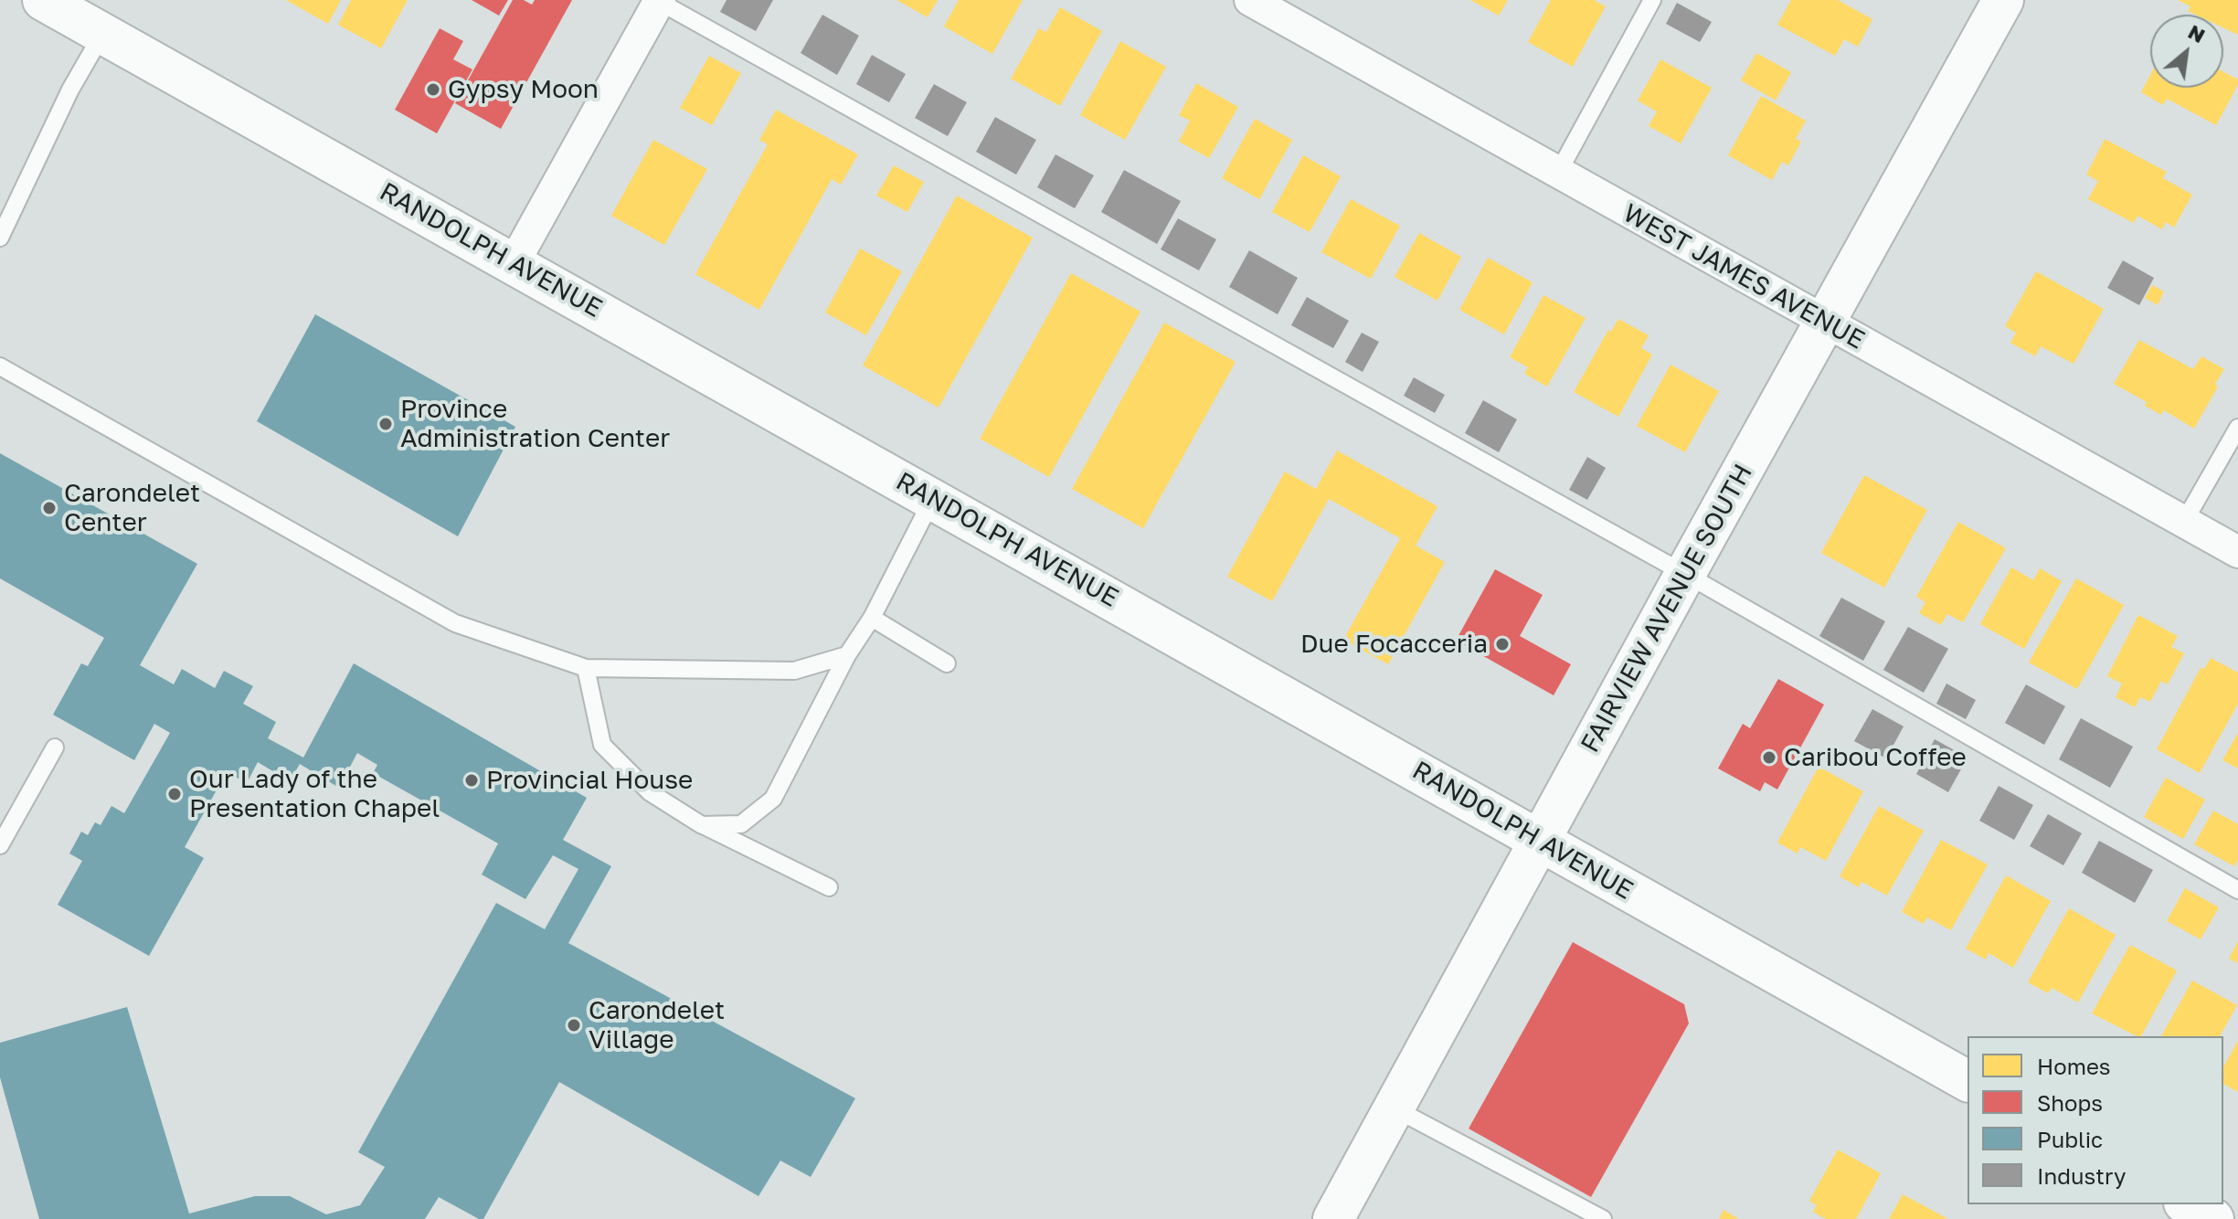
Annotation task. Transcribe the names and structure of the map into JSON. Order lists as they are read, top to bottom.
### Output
{
  "streets": {
    "main road": ["RANDOLPH AVENUE", "FAIRVIEW AVENUE SOUTH"],
    "street": ["WEST JAMES AVENUE"]
  },
  "crossings": [
    ["RANDOLPH AVENUE", "FAIRVIEW AVENUE SOUTH"],
    ["WEST JAMES AVENUE", "FAIRVIEW AVENUE SOUTH"]
  ],
  "places": [
    "Gypsy Moon",
    "Province Administration Center",
    "Carondelet Center",
    "Due Focacceria",
    "Caribou Coffee",
    "Provincial House",
    "Our Lady of the Presentation Chapel",
    "Carondelet Village"
  ],
  "legend": [
    "Homes",
    "Shops",
    "Public",
    "Industry"
  ],
  "north": "top right"
}
